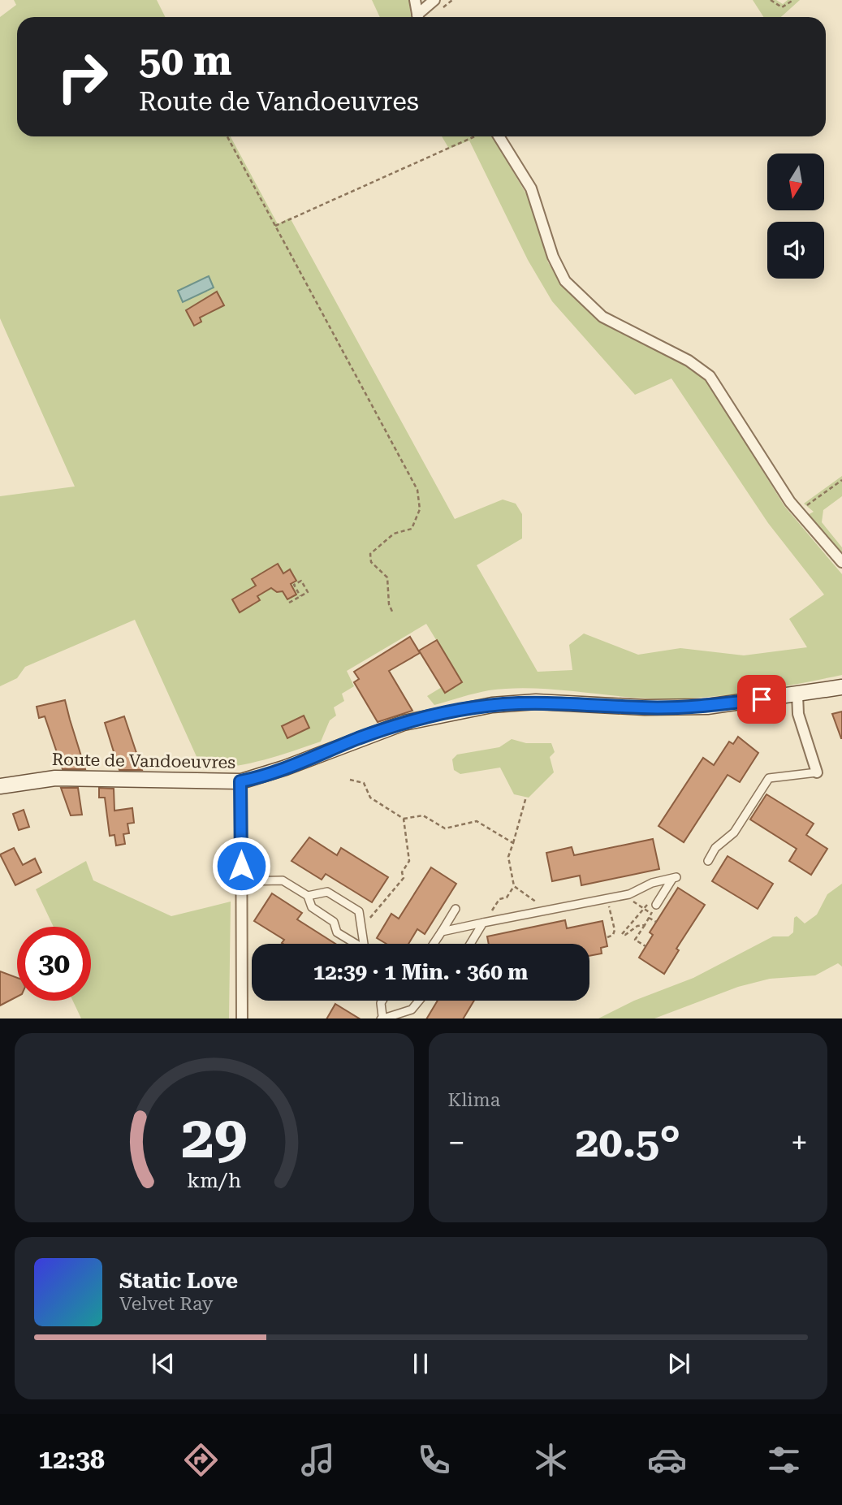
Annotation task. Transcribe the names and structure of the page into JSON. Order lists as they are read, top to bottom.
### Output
{
  "streets": {
    "main road": ["Route de Vandoeuvres"]
  },
  "north": "bottom",
  "page": {
    "turn": ["50 m", "Route de Vandoeuvres"],
    "limit": "30",
    "trip": "12:39 · 1 Min. · 360 m",
    "tile": "Klima",
    "heat": ["−", "20.5°", "+"],
    "song": ["Static Love", "Velvet Ray"],
    "tabs": "12:38",
    "gauge": ["29", "km/h"]
  }
}
